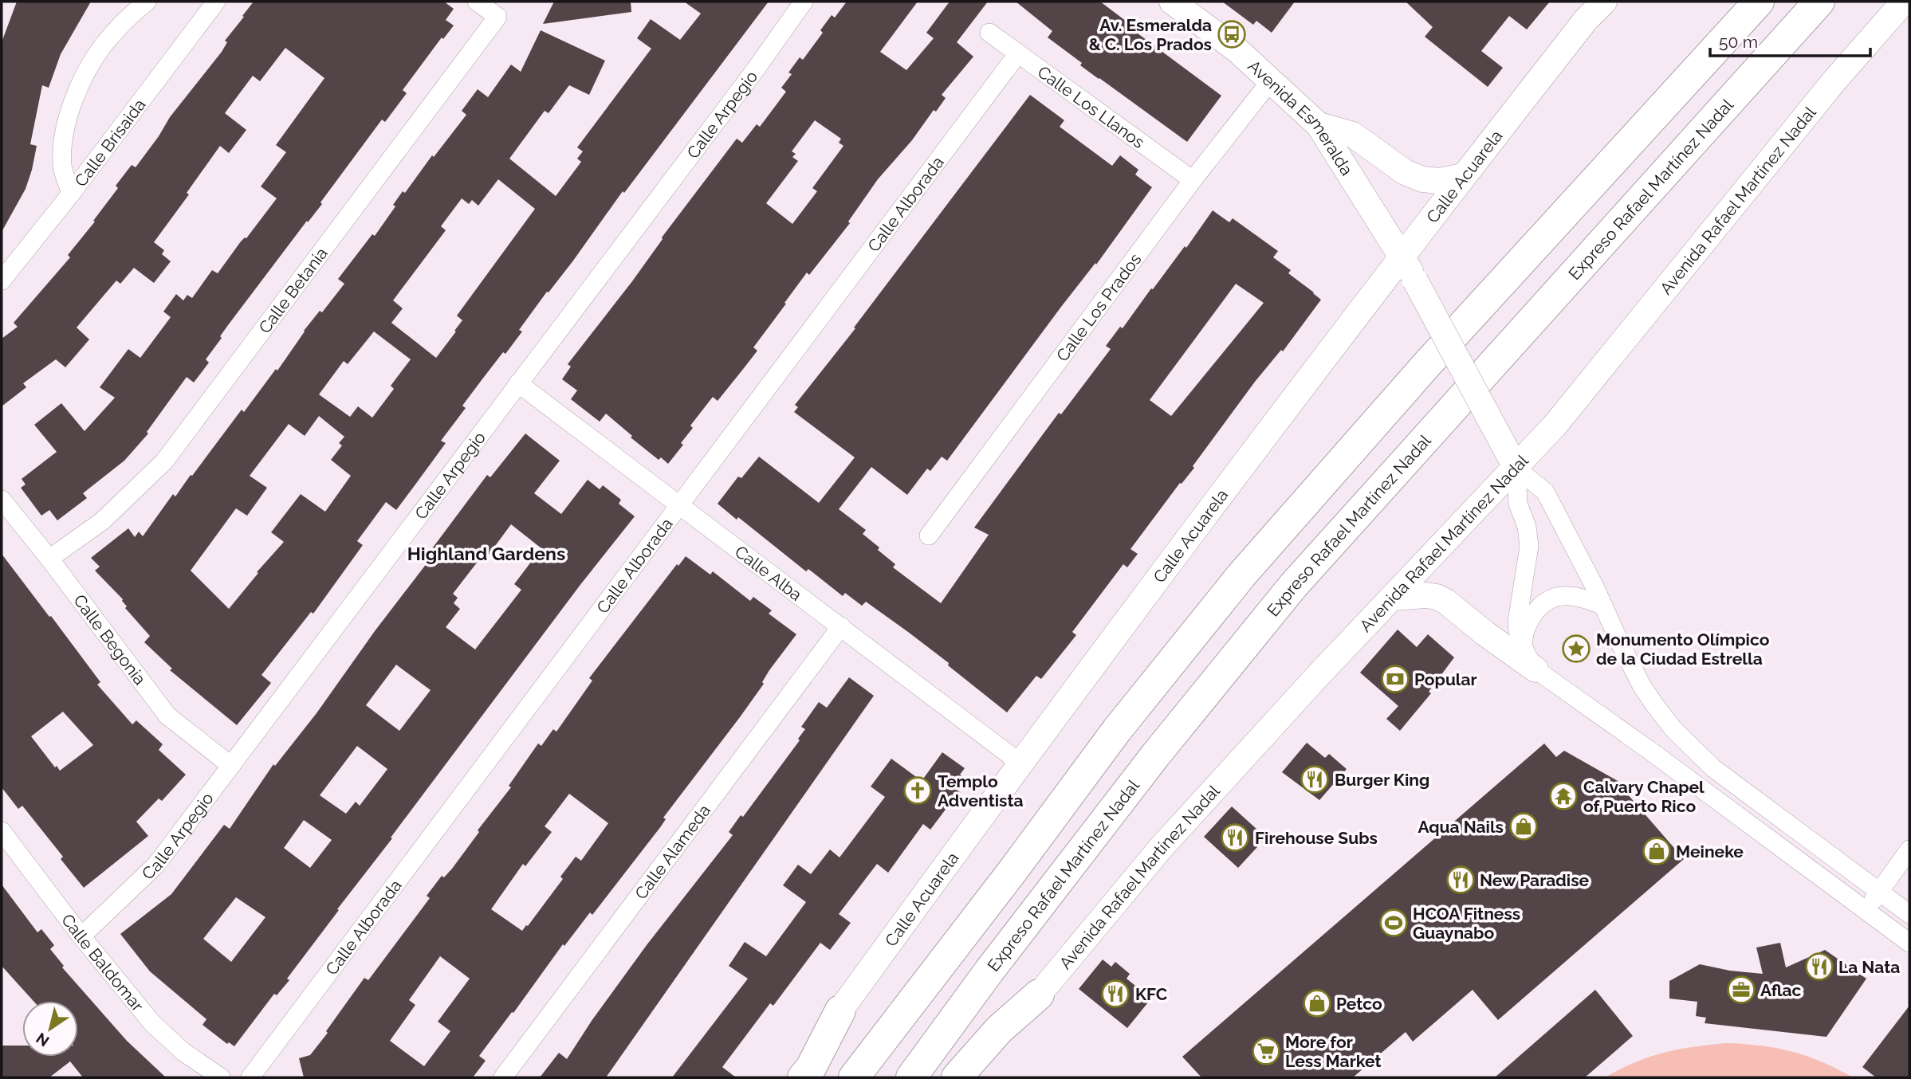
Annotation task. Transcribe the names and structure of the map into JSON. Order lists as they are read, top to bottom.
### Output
{
  "streets": {
    "highway": ["Expreso Rafael Martínez Nadal"],
    "street": [
      "Calle Los Llanos",
      "Calle Arpegio",
      "Avenida Esmeralda",
      "Calle Brisaida",
      "Calle Acuarela",
      "Avenida Rafael Martínez Nadal",
      "Calle Alborada",
      "Calle Betania",
      "Calle Los Prados",
      "Calle Alba",
      "Calle Begonia",
      "Calle Alameda",
      "Calle Baldomar"
    ]
  },
  "crossings": [
    ["Calle Los Llanos", "Calle Alborada"],
    ["Calle Los Llanos", "Calle Los Prados"],
    ["Calle Arpegio", "Calle Alba"],
    ["Calle Arpegio", "Calle Begonia"],
    ["Calle Arpegio", "Calle Baldomar"],
    ["Avenida Esmeralda", "Calle Acuarela"],
    ["Avenida Esmeralda", "Avenida Rafael Martínez Nadal"],
    ["Avenida Esmeralda", "Calle Los Prados"],
    ["Calle Acuarela", "Calle Alba"],
    ["Calle Alborada", "Calle Alba"],
    ["Calle Betania", "Calle Begonia"],
    ["Calle Alba", "Calle Alameda"]
  ],
  "districts": ["Highland Gardens"],
  "places": {
    "bus stop": ["Av. Esmeralda & C. Los Prados"],
    "place": ["Monumento Olímpico de la Ciudad Estrella"],
    "bank": ["Popular"],
    "restaurant": [
      "Burger King",
      "Firehouse Subs",
      "New Paradise",
      "La Nata",
      "KFC"
    ],
    "church": ["Templo Adventista"],
    "temple": ["Calvary Chapel of Puerto Rico"],
    "shop": ["Aqua Nails", "Meineke", "Petco"],
    "sports": ["HCOA Fitness Guaynabo"],
    "office": ["Aflac"],
    "supermarket": ["More for Less Market"]
  },
  "scale_bar": "50 m",
  "north": "bottom left"
}
